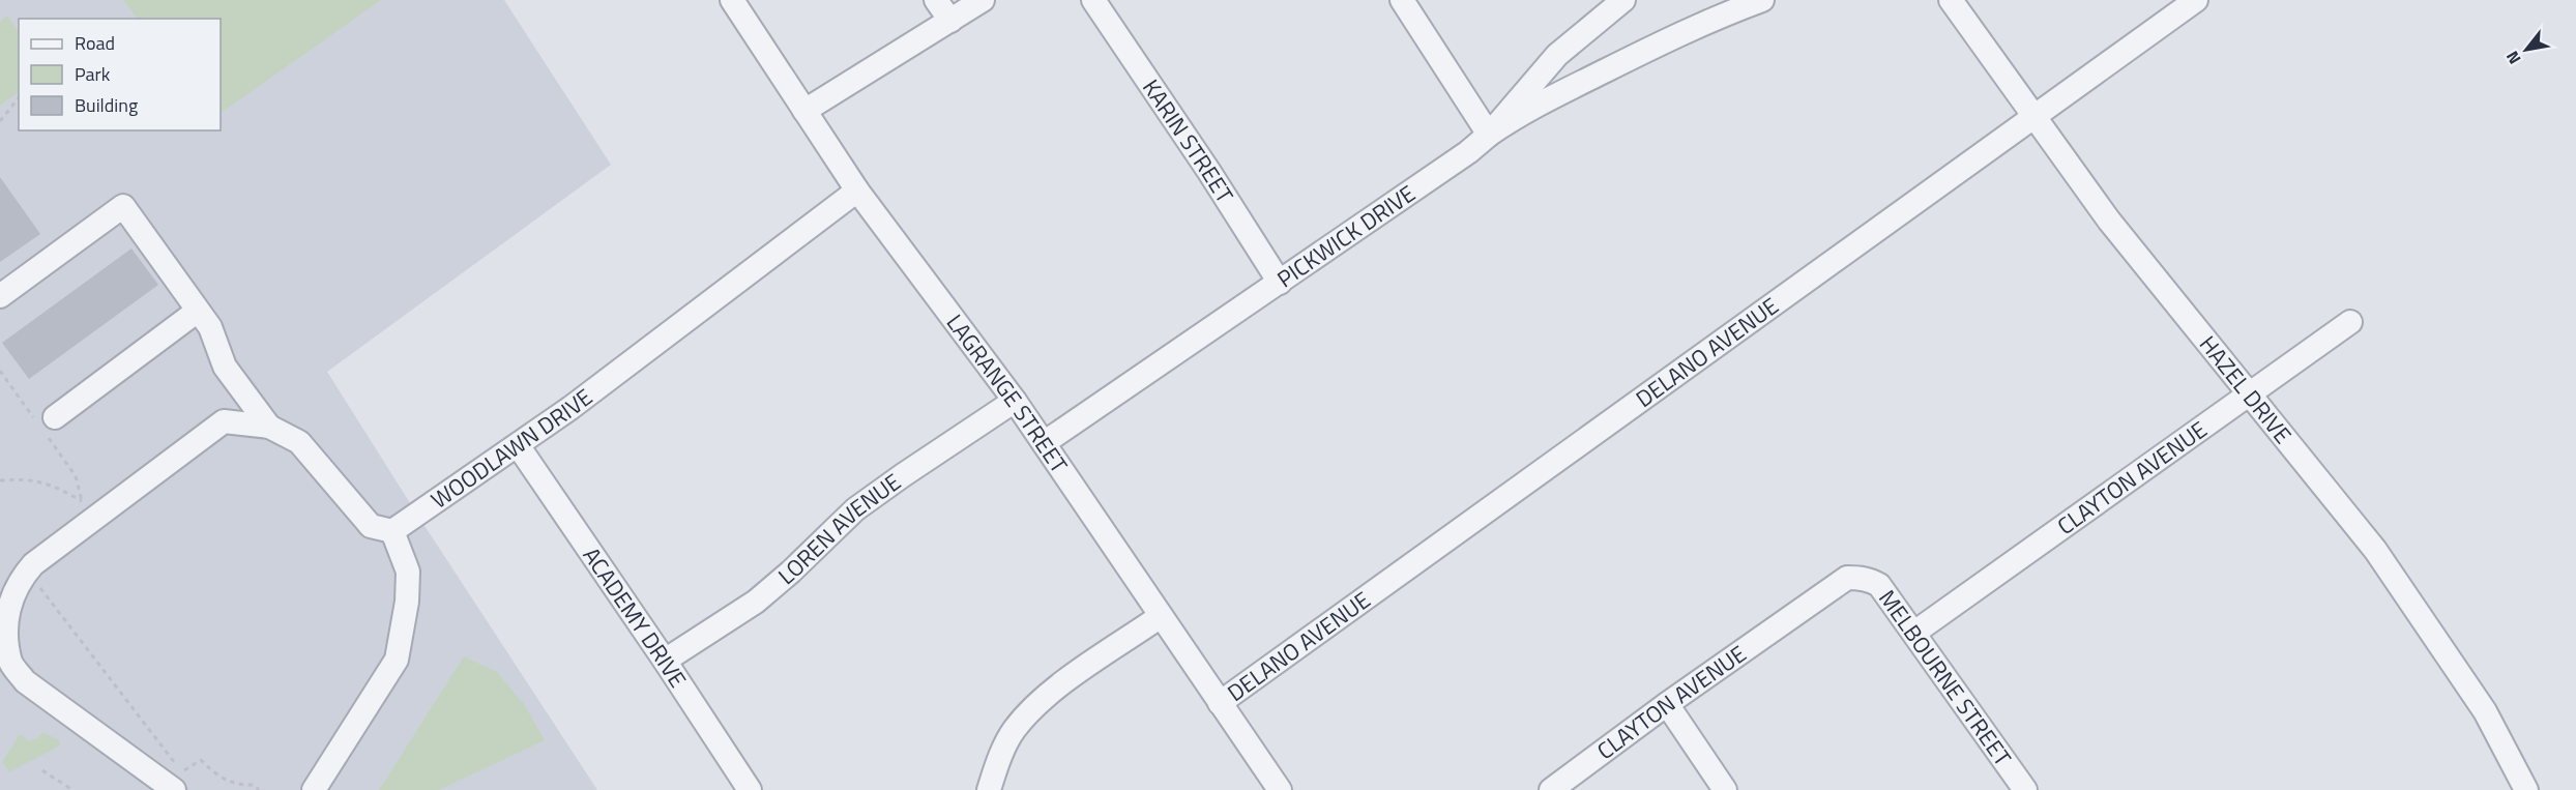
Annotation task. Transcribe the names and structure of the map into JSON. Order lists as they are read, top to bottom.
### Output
{
  "streets": {
    "street": [
      "KARIN STREET",
      "PICKWICK DRIVE",
      "DELANO AVENUE",
      "HAZEL DRIVE",
      "LAGRANGE STREET",
      "WOODLAWN DRIVE",
      "CLAYTON AVENUE",
      "LOREN AVENUE",
      "ACADEMY DRIVE",
      "MELBOURNE STREET"
    ]
  },
  "crossings": [
    ["KARIN STREET", "PICKWICK DRIVE"],
    ["PICKWICK DRIVE", "LAGRANGE STREET"],
    ["DELANO AVENUE", "HAZEL DRIVE"],
    ["DELANO AVENUE", "LAGRANGE STREET"],
    ["HAZEL DRIVE", "CLAYTON AVENUE"],
    ["LAGRANGE STREET", "WOODLAWN DRIVE"],
    ["LAGRANGE STREET", "LOREN AVENUE"],
    ["WOODLAWN DRIVE", "ACADEMY DRIVE"],
    ["CLAYTON AVENUE", "MELBOURNE STREET"],
    ["LOREN AVENUE", "ACADEMY DRIVE"]
  ],
  "legend": ["Road", "Park", "Building"],
  "north": "bottom left"
}
